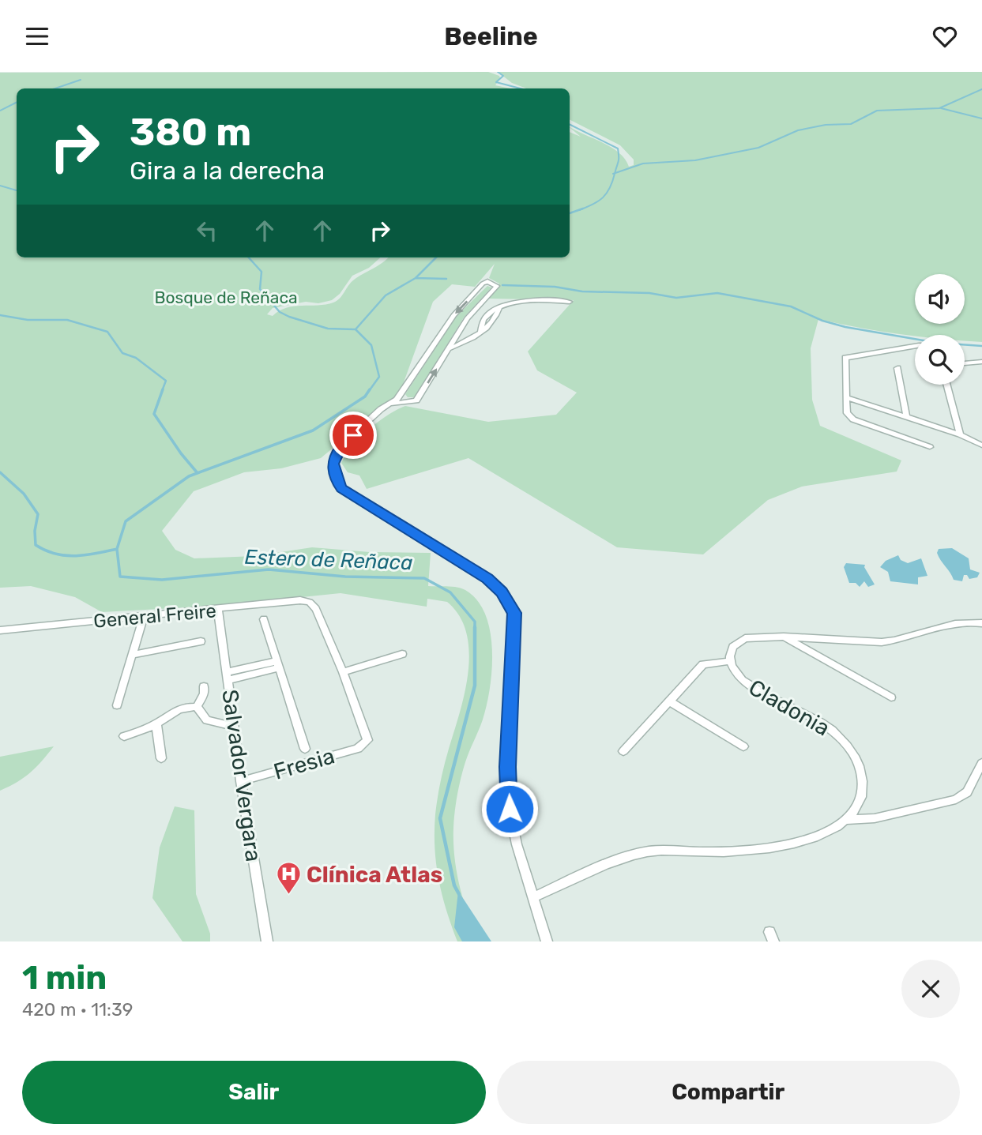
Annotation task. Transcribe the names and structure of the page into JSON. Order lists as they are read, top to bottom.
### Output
{
  "streets": {
    "street": [
      "General Freire",
      "Cladonia",
      "Fresia",
      "Salvador Vergara"
    ]
  },
  "crossings": [
    ["General Freire", "Fresia"],
    ["General Freire", "Salvador Vergara"],
    ["Fresia", "Salvador Vergara"]
  ],
  "water": ["Estero de Reñaca"],
  "parks": ["Bosque de Reñaca"],
  "places": {
    "hospital": ["Clínica Atlas"]
  },
  "page": {
    "header": "Beeline",
    "turn": ["380 m", "Gira a la derecha"],
    "heading": ["1 min", "420 m · 11:39"],
    "buttons": ["Salir", "Compartir"]
  }
}
